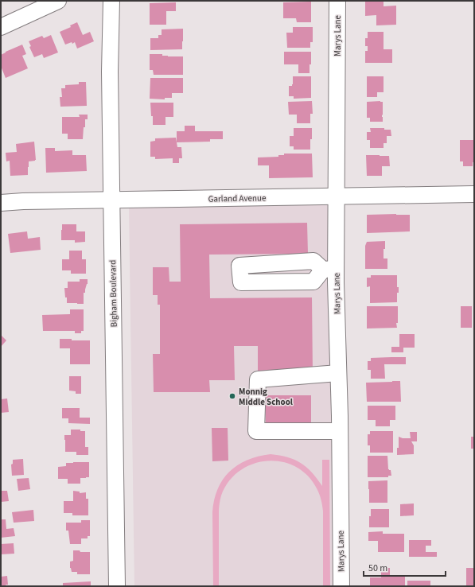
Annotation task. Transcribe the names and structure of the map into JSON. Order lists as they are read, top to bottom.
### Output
{
  "streets": {
    "street": ["Marys Lane", "Garland Avenue", "Bigham Boulevard"]
  },
  "crossings": [
    ["Marys Lane", "Garland Avenue"],
    ["Garland Avenue", "Bigham Boulevard"]
  ],
  "places": ["Monnig Middle School"],
  "scale_bar": "50 m"
}
